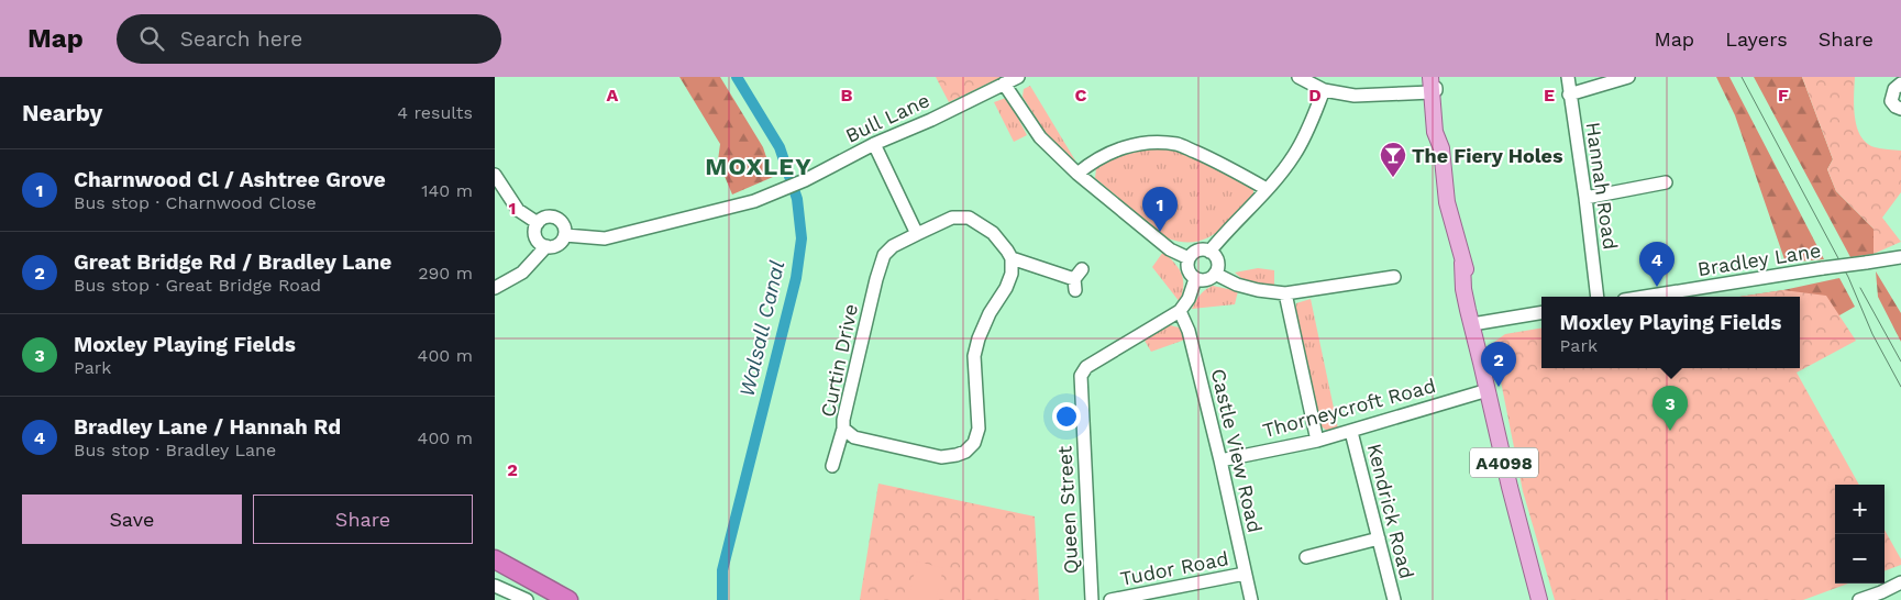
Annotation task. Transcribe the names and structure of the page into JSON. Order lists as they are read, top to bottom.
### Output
{
  "streets": {
    "main road": ["A4098"],
    "street": [
      "Bull Lane",
      "Hannah Road",
      "Bradley Lane",
      "Curtin Drive",
      "Thorneycroft Road",
      "Castle View Road",
      "Queen Street",
      "Kendrick Road",
      "Tudor Road"
    ]
  },
  "crossings": [
    ["Thorneycroft Road", "Castle View Road"],
    ["Thorneycroft Road", "A4098"],
    ["Thorneycroft Road", "Kendrick Road"],
    ["Castle View Road", "Queen Street"],
    ["Castle View Road", "Tudor Road"]
  ],
  "districts": ["MOXLEY"],
  "water": ["Walsall Canal"],
  "places": {
    "bar": ["The Fiery Holes"]
  },
  "page": {
    "header": "Map",
    "search": "Search here",
    "nav": ["Map", "Layers", "Share"],
    "heading": ["Nearby", "4 results"],
    "list": [
      {
        "mark": "1",
        "name": "Charnwood Cl / Ashtree Grove",
        "note": "Bus stop · Charnwood Close",
        "value": "140 m"
      },
      {
        "mark": "2",
        "name": "Great Bridge Rd / Bradley Lane",
        "note": "Bus stop · Great Bridge Road",
        "value": "290 m"
      },
      {
        "mark": "3",
        "name": "Moxley Playing Fields",
        "note": "Park",
        "value": "400 m"
      },
      {
        "mark": "4",
        "name": "Bradley Lane / Hannah Rd",
        "note": "Bus stop · Bradley Lane",
        "value": "400 m"
      }
    ],
    "pins": [
      "1",
      "4",
      "2",
      "3"
    ],
    "popup": ["Moxley Playing Fields", "Park"],
    "buttons": ["Save", "Share"],
    "map_buttons": ["+", "−"]
  },
  "grid": {
    "columns": [
      "A",
      "B",
      "C",
      "D",
      "E",
      "F"
    ],
    "rows": ["1", "2"]
  }
}
